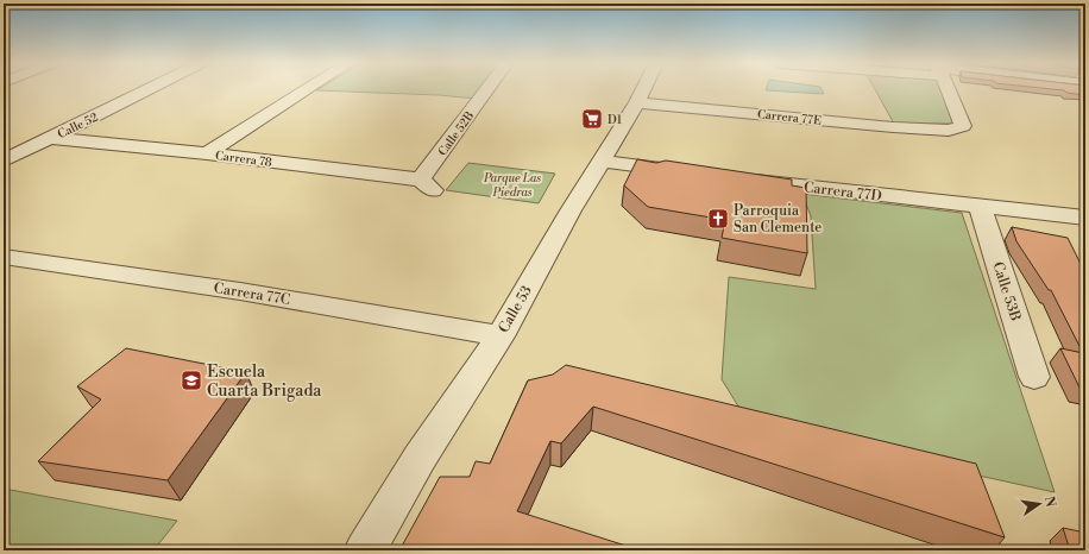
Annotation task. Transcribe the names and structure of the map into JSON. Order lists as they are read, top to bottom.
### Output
{
  "streets": {
    "street": [
      "Carrera 77E",
      "Calle 52",
      "Calle 52B",
      "Carrera 78",
      "Carrera 77D",
      "Calle 53B",
      "Carrera 77C",
      "Calle 53"
    ]
  },
  "crossings": [
    ["Carrera 77E", "Calle 53"],
    ["Calle 52", "Carrera 78"],
    ["Calle 52B", "Carrera 78"],
    ["Carrera 77D", "Calle 53B"],
    ["Carrera 77C", "Calle 53"]
  ],
  "parks": ["Parque Las Piedras"],
  "places": {
    "supermarket": ["D1"],
    "church": ["Parroquia San Clemente"],
    "school or university": ["Escuela Cuarta Brigada"]
  },
  "north": "right"
}
